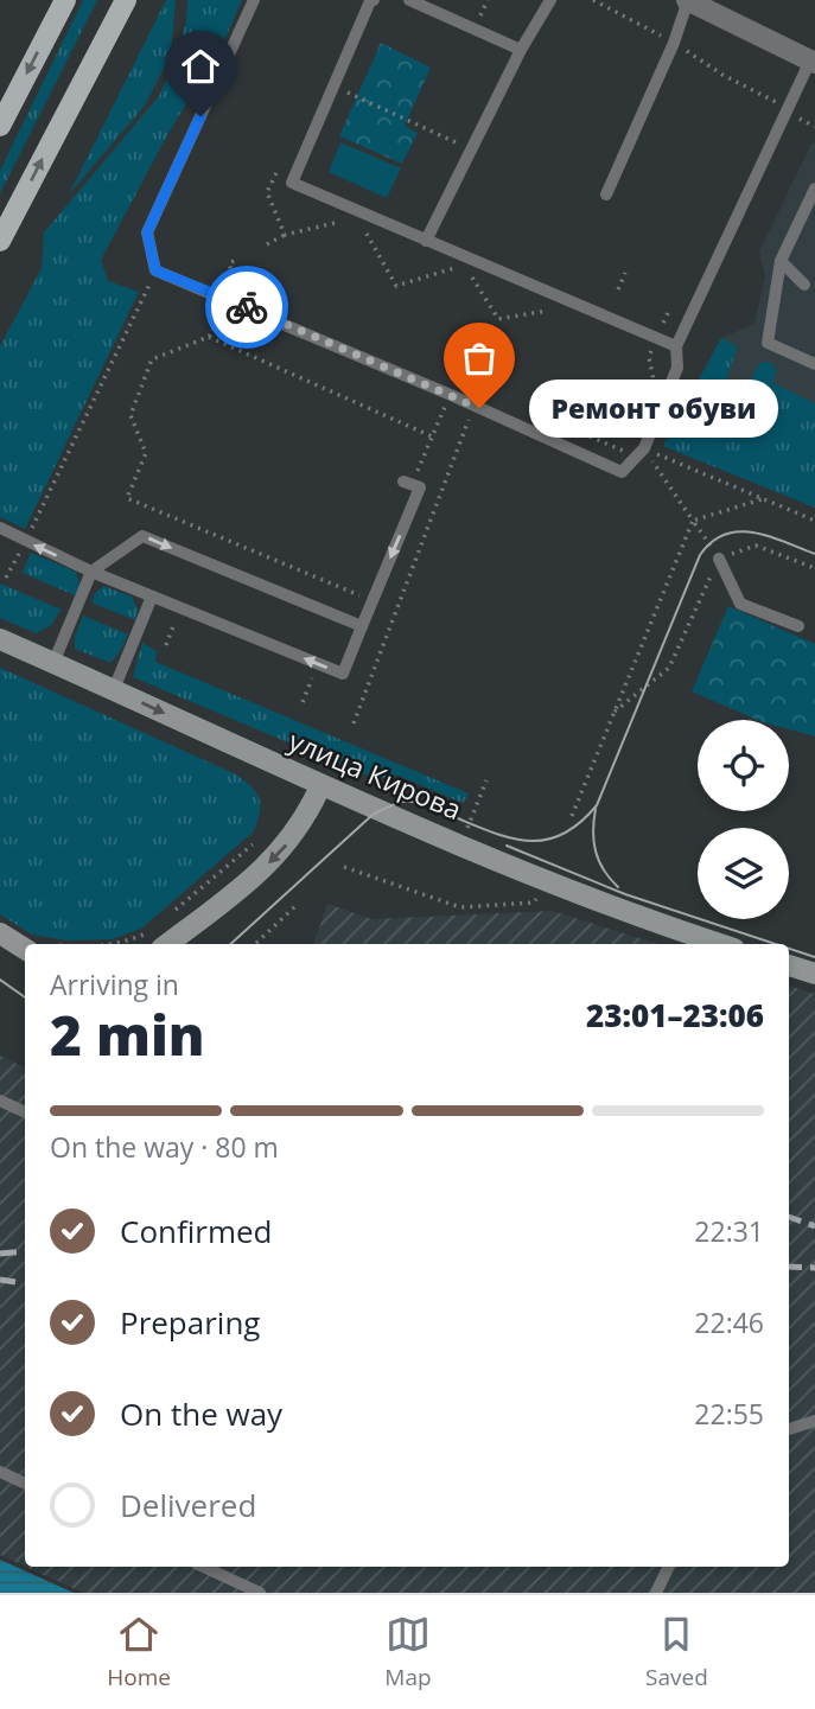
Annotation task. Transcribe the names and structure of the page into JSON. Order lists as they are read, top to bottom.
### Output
{
  "streets": {
    "main road": ["улица Кирова"]
  },
  "places": ["Ремонт обуви"],
  "page": {
    "bubble": "Ремонт обуви",
    "heading": ["2 min", "Arriving in", "23:01–23:06"],
    "bar": "On the way · 80 m",
    "list": [
      ["Confirmed", "22:31"],
      ["Preparing", "22:46"],
      ["On the way", "22:55"],
      "Delivered"
    ],
    "tabs": ["Home", "Map", "Saved"]
  }
}
